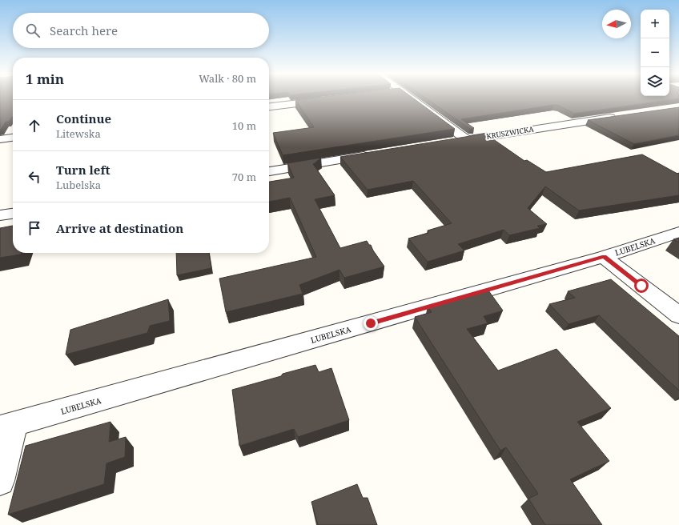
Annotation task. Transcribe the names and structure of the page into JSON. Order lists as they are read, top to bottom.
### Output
{
  "streets": {
    "street": ["KRUSZWICKA", "LUBELSKA"]
  },
  "north": "left",
  "page": {
    "map_buttons": ["+", "−"],
    "search": "Search here",
    "heading": ["1 min", "Walk · 80 m"],
    "list": [
      ["Continue", "Litewska", "10 m"],
      ["Turn left", "Lubelska", "70 m"],
      "Arrive at destination"
    ]
  }
}
